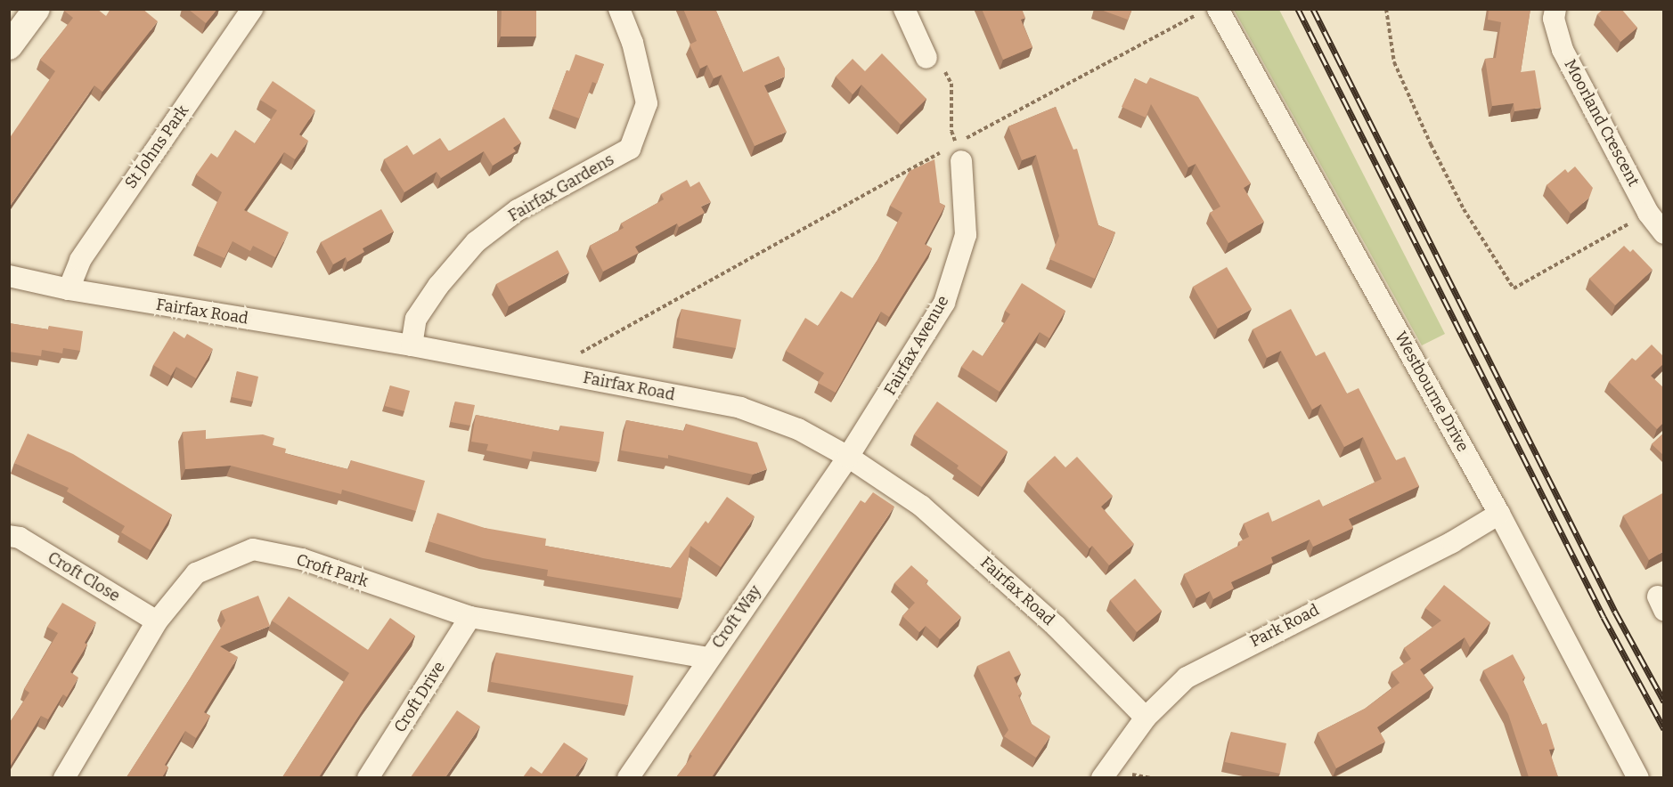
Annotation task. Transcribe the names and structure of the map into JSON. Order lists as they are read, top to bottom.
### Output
{
  "streets": {
    "street": [
      "Moorland Crescent",
      "St Johns Park",
      "Fairfax Gardens",
      "Fairfax Road",
      "Fairfax Avenue",
      "Westbourne Drive",
      "Croft Park",
      "Croft Close",
      "Croft Way",
      "Park Road",
      "Croft Drive"
    ]
  },
  "crossings": [
    ["St Johns Park", "Fairfax Road"],
    ["Fairfax Gardens", "Fairfax Road"],
    ["Fairfax Road", "Fairfax Avenue"],
    ["Fairfax Road", "Croft Way"],
    ["Fairfax Road", "Park Road"],
    ["Fairfax Avenue", "Croft Way"],
    ["Westbourne Drive", "Park Road"],
    ["Croft Park", "Croft Close"],
    ["Croft Park", "Croft Way"],
    ["Croft Park", "Croft Drive"]
  ]
}
